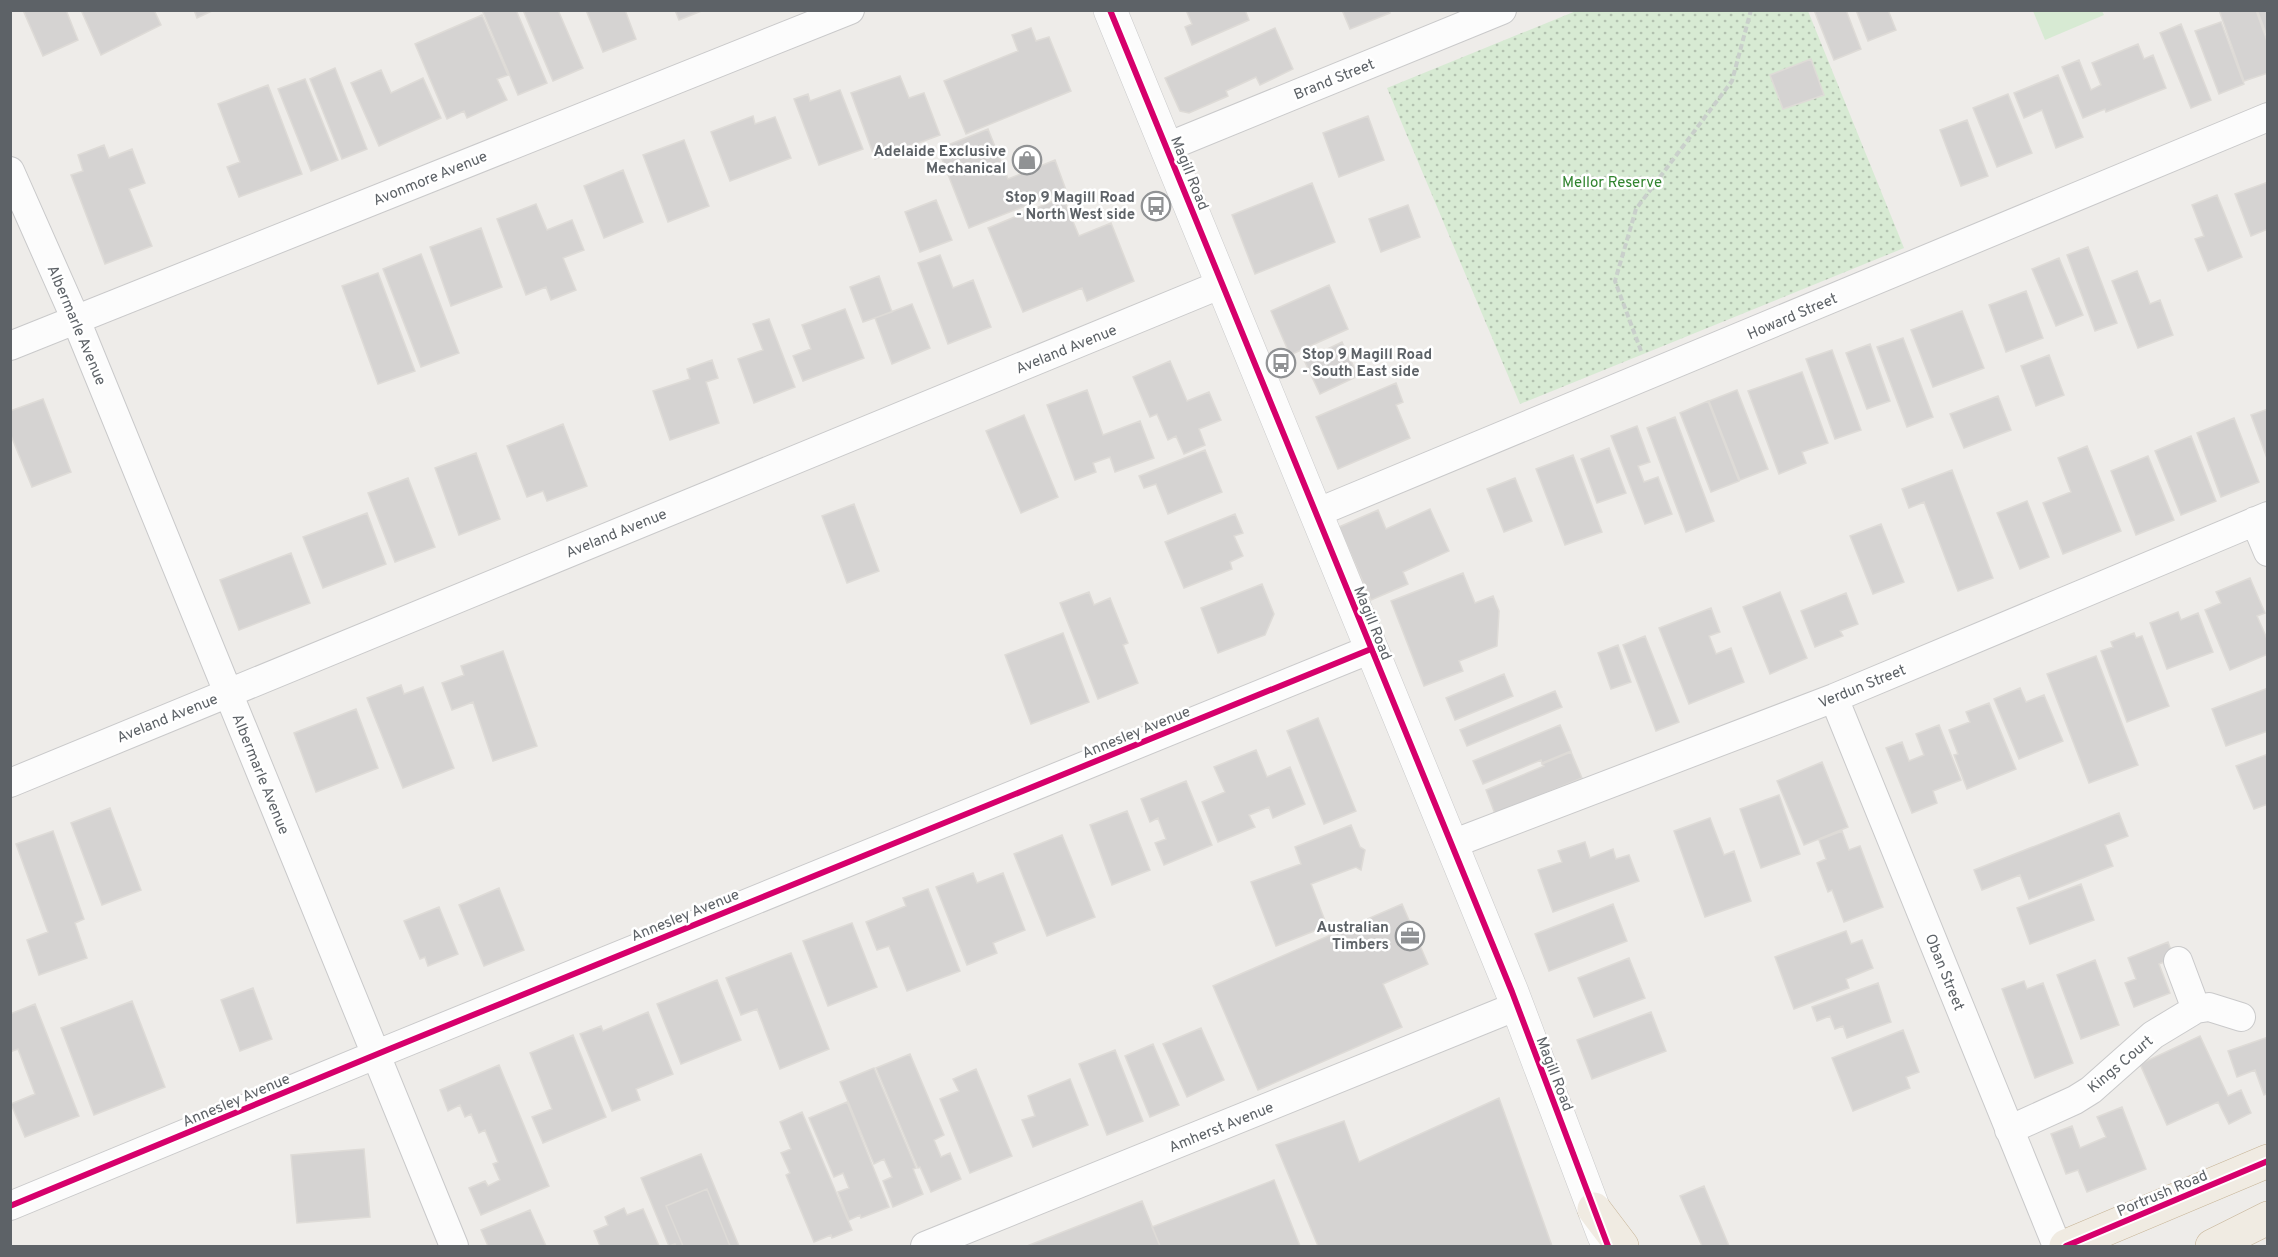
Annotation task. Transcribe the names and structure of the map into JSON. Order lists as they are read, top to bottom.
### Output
{
  "streets": {
    "highway": ["Portrush Road"],
    "main road": ["Magill Road"],
    "street": [
      "Brand Street",
      "Avonmore Avenue",
      "Howard Street",
      "Albermarle Avenue",
      "Aveland Avenue",
      "Verdun Street",
      "Annesley Avenue",
      "Oban Street",
      "Kings Court",
      "Amherst Avenue"
    ]
  },
  "crossings": [
    ["Brand Street", "Magill Road"],
    ["Magill Road", "Howard Street"],
    ["Magill Road", "Aveland Avenue"],
    ["Magill Road", "Verdun Street"],
    ["Magill Road", "Annesley Avenue"],
    ["Magill Road", "Amherst Avenue"],
    ["Avonmore Avenue", "Albermarle Avenue"],
    ["Albermarle Avenue", "Aveland Avenue"],
    ["Albermarle Avenue", "Annesley Avenue"],
    ["Verdun Street", "Oban Street"],
    ["Oban Street", "Kings Court"]
  ],
  "parks": ["Mellor Reserve"],
  "places": {
    "shop": ["Adelaide Exclusive Mechanical"],
    "bus stop": ["Stop 9 Magill Road - North West side", "Stop 9 Magill Road - South East side"],
    "office": ["Australian Timbers"]
  }
}
